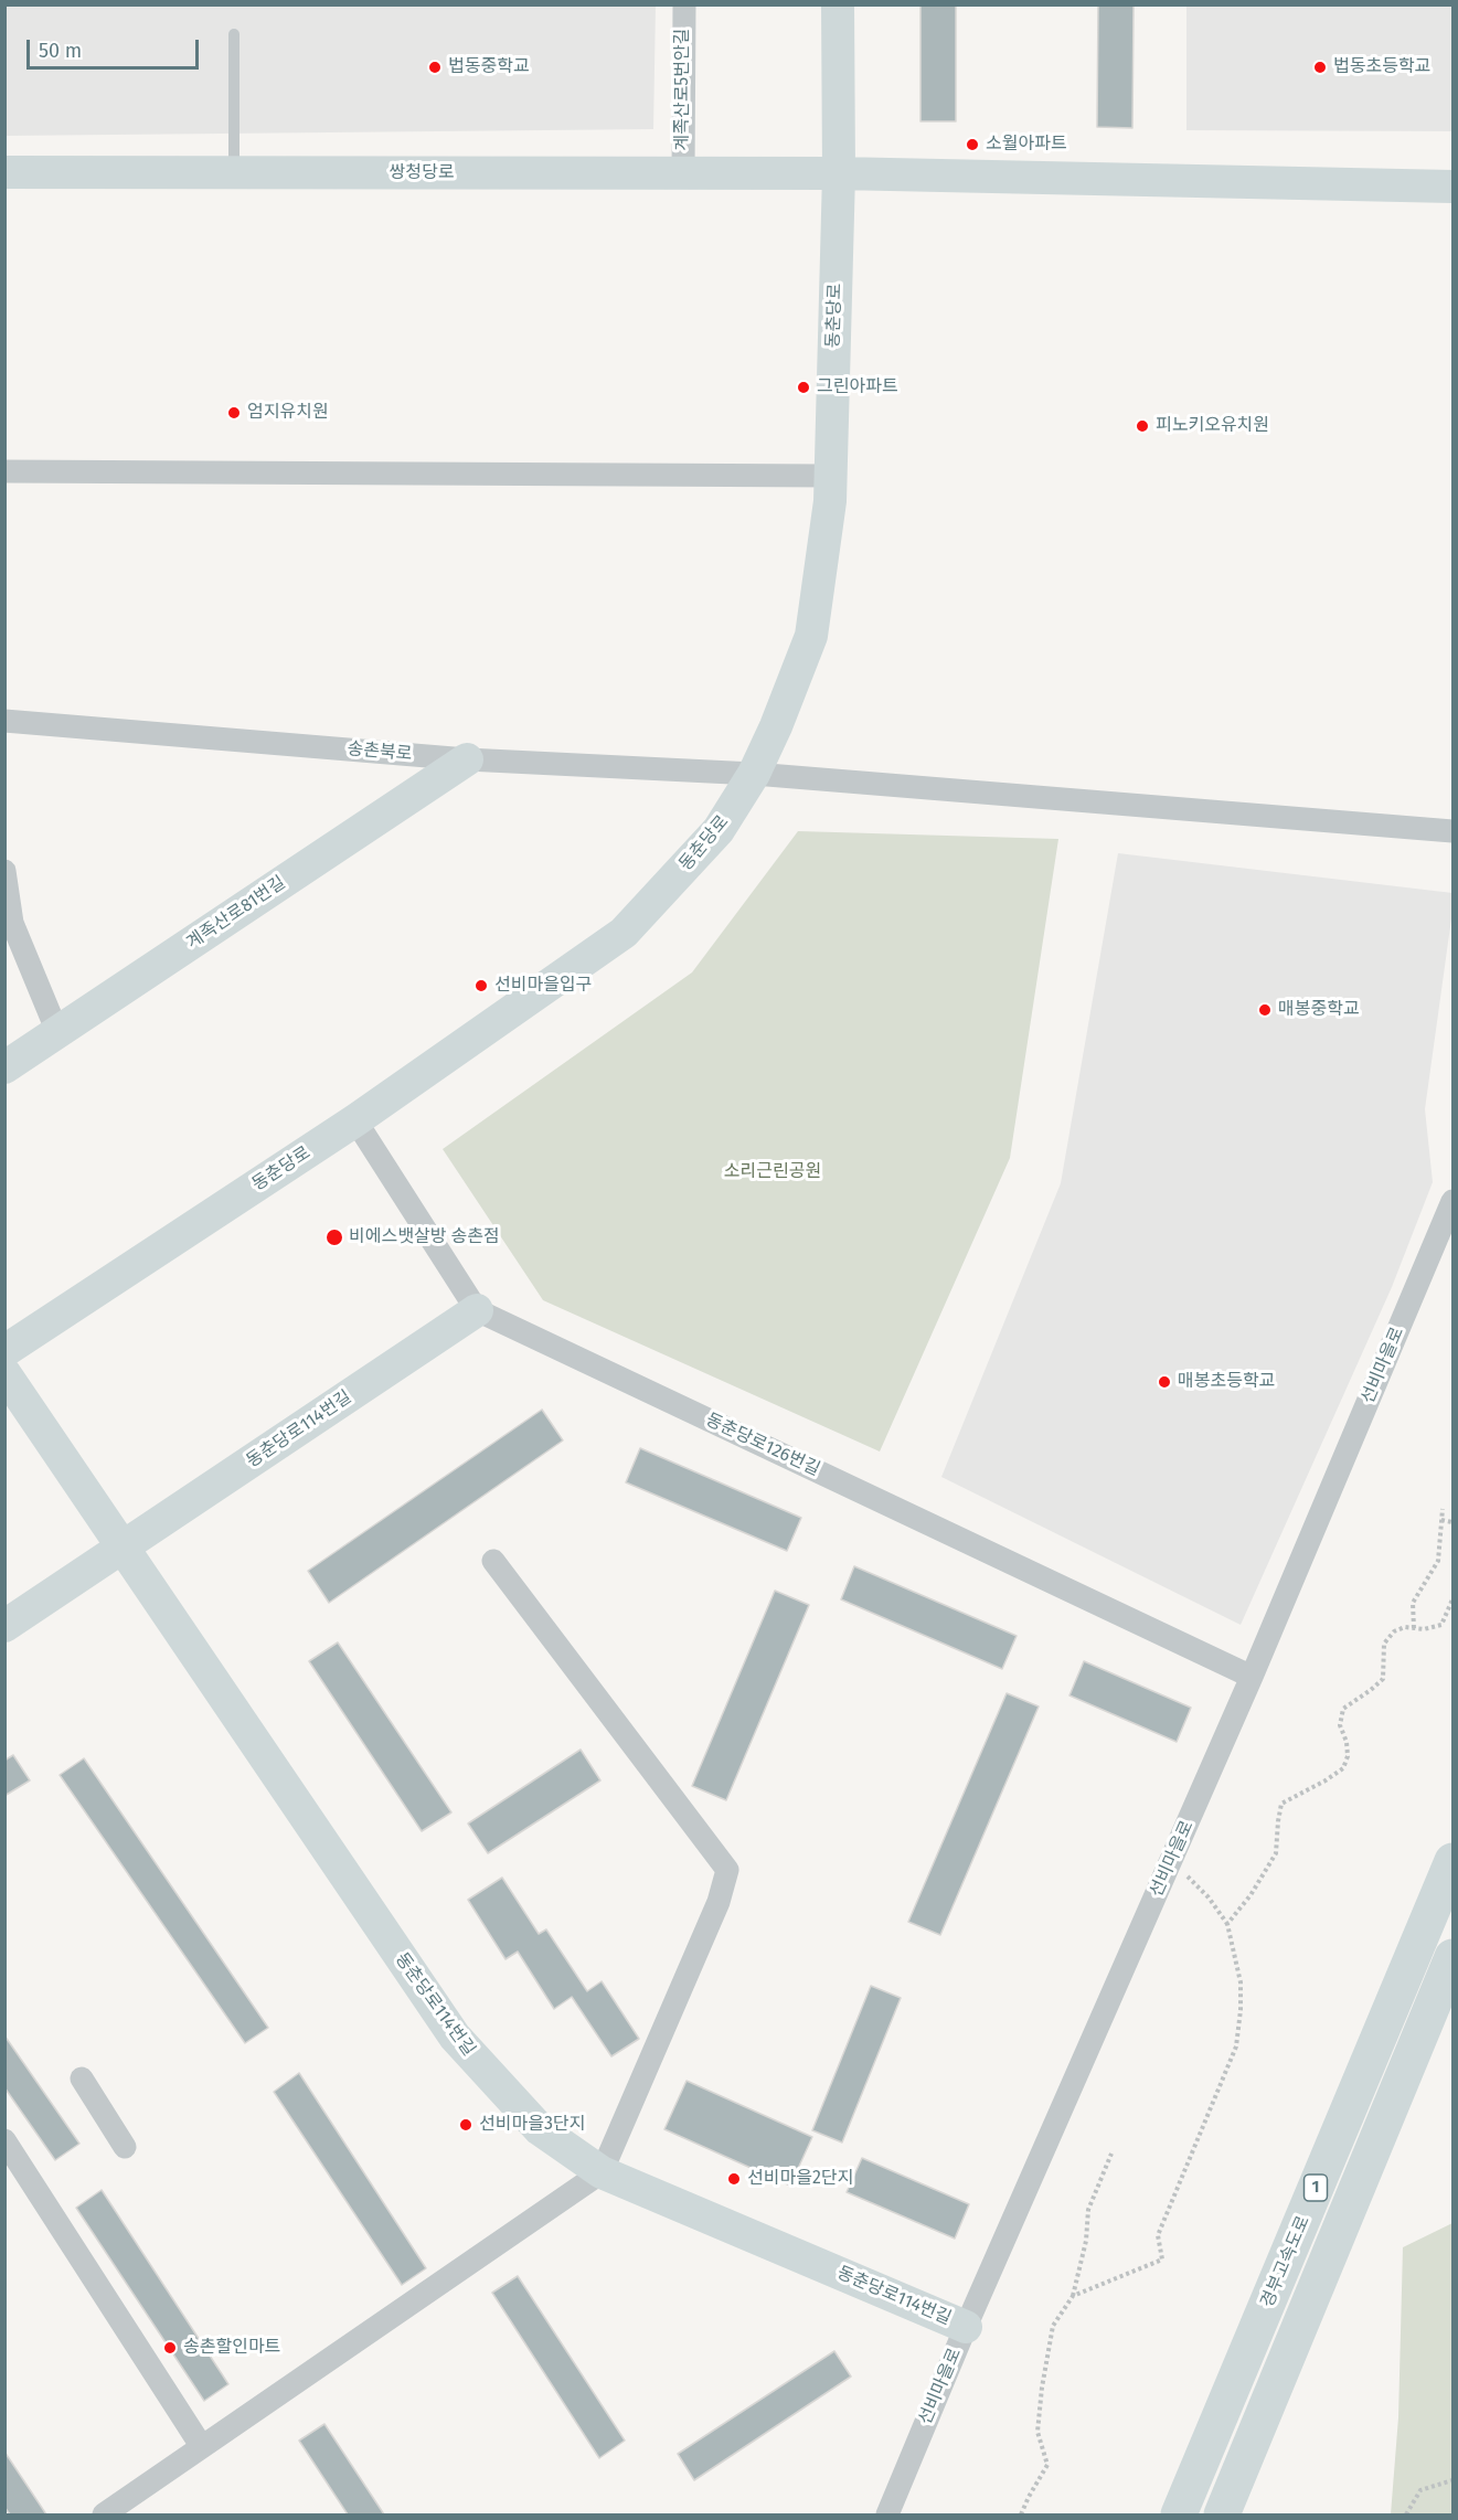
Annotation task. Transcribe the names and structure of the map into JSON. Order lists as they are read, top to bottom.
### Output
{
  "streets": {
    "highway": ["1", "경부고속도로"],
    "main road": [
      "쌍청당로",
      "동춘당로",
      "계족산로81번길",
      "동춘당로114번길"
    ],
    "street": [
      "계족산로5번안길",
      "송촌북로",
      "선비마을로",
      "동춘당로126번길"
    ]
  },
  "crossings": [
    ["계족산로5번안길", "쌍청당로"],
    ["쌍청당로", "동춘당로"],
    ["동춘당로", "송촌북로"],
    ["송촌북로", "계족산로81번길"],
    ["선비마을로", "동춘당로114번길"],
    ["선비마을로", "동춘당로126번길"],
    ["동춘당로114번길", "동춘당로126번길"]
  ],
  "parks": ["소리근린공원"],
  "places": [
    "법동중학교",
    "법동초등학교",
    "소월아파트",
    "그린아파트",
    "엄지유치원",
    "피노키오유치원",
    "선비마을입구",
    "매봉중학교",
    "비에스뱃살방 송촌점",
    "매봉초등학교",
    "선비마을3단지",
    "선비마을2단지",
    "송촌할인마트"
  ],
  "scale_bar": "50 m"
}
